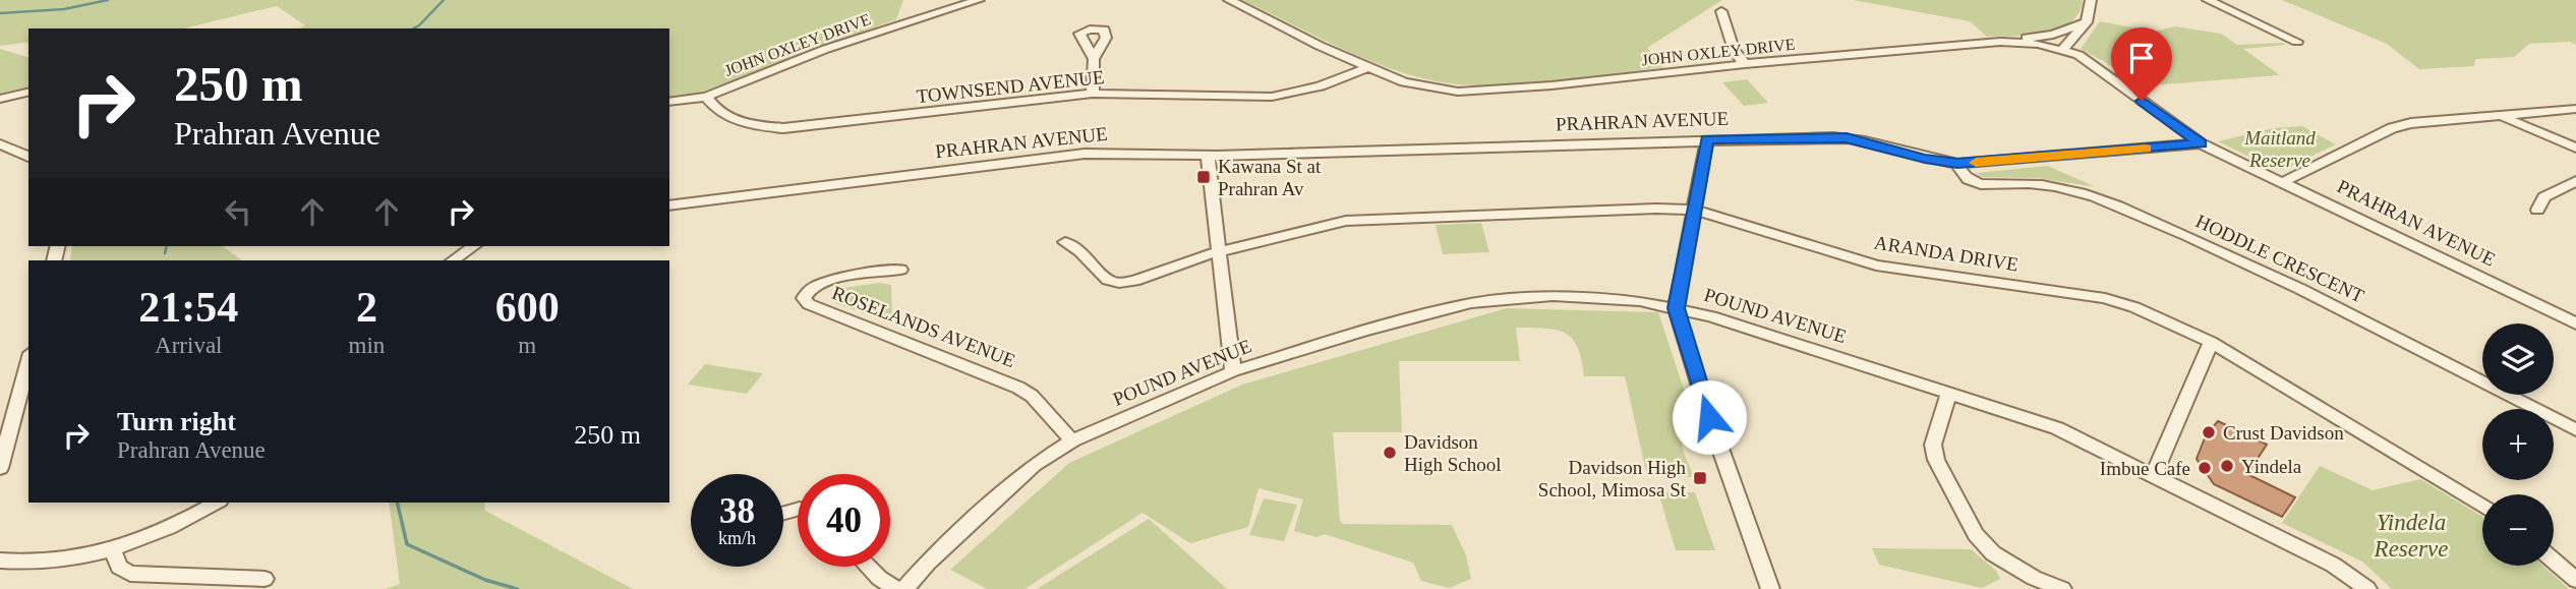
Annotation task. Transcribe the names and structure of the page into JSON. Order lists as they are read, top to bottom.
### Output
{
  "streets": {
    "street": [
      "JOHN OXLEY DRIVE",
      "TOWNSEND AVENUE",
      "PRAHRAN AVENUE",
      "ARANDA DRIVE",
      "HODDLE CRESCENT",
      "POUND AVENUE",
      "ROSELANDS AVENUE"
    ]
  },
  "crossings": [
    ["JOHN OXLEY DRIVE", "TOWNSEND AVENUE"],
    ["JOHN OXLEY DRIVE", "PRAHRAN AVENUE"],
    ["PRAHRAN AVENUE", "HODDLE CRESCENT"],
    ["POUND AVENUE", "ROSELANDS AVENUE"]
  ],
  "parks": ["Maitland Reserve", "Yindela Reserve"],
  "places": {
    "transit": ["Kawana St at Prahran Av", "Davidson High School, Mimosa St"],
    "other": [
      "Crust Davidson",
      "Davidson High School",
      "Yindela",
      "Imbue Cafe"
    ]
  },
  "page": {
    "turn": ["250 m", "Prahran Avenue"],
    "eta": [
      "21:54",
      "Arrival",
      "2",
      "min",
      "600",
      "m"
    ],
    "map_buttons": ["+", "−"],
    "list": [
      {
        "name": "Turn right",
        "note": "Prahran Avenue",
        "value": "250 m"
      }
    ],
    "speed": "38 km/h",
    "limit": "40"
  }
}
